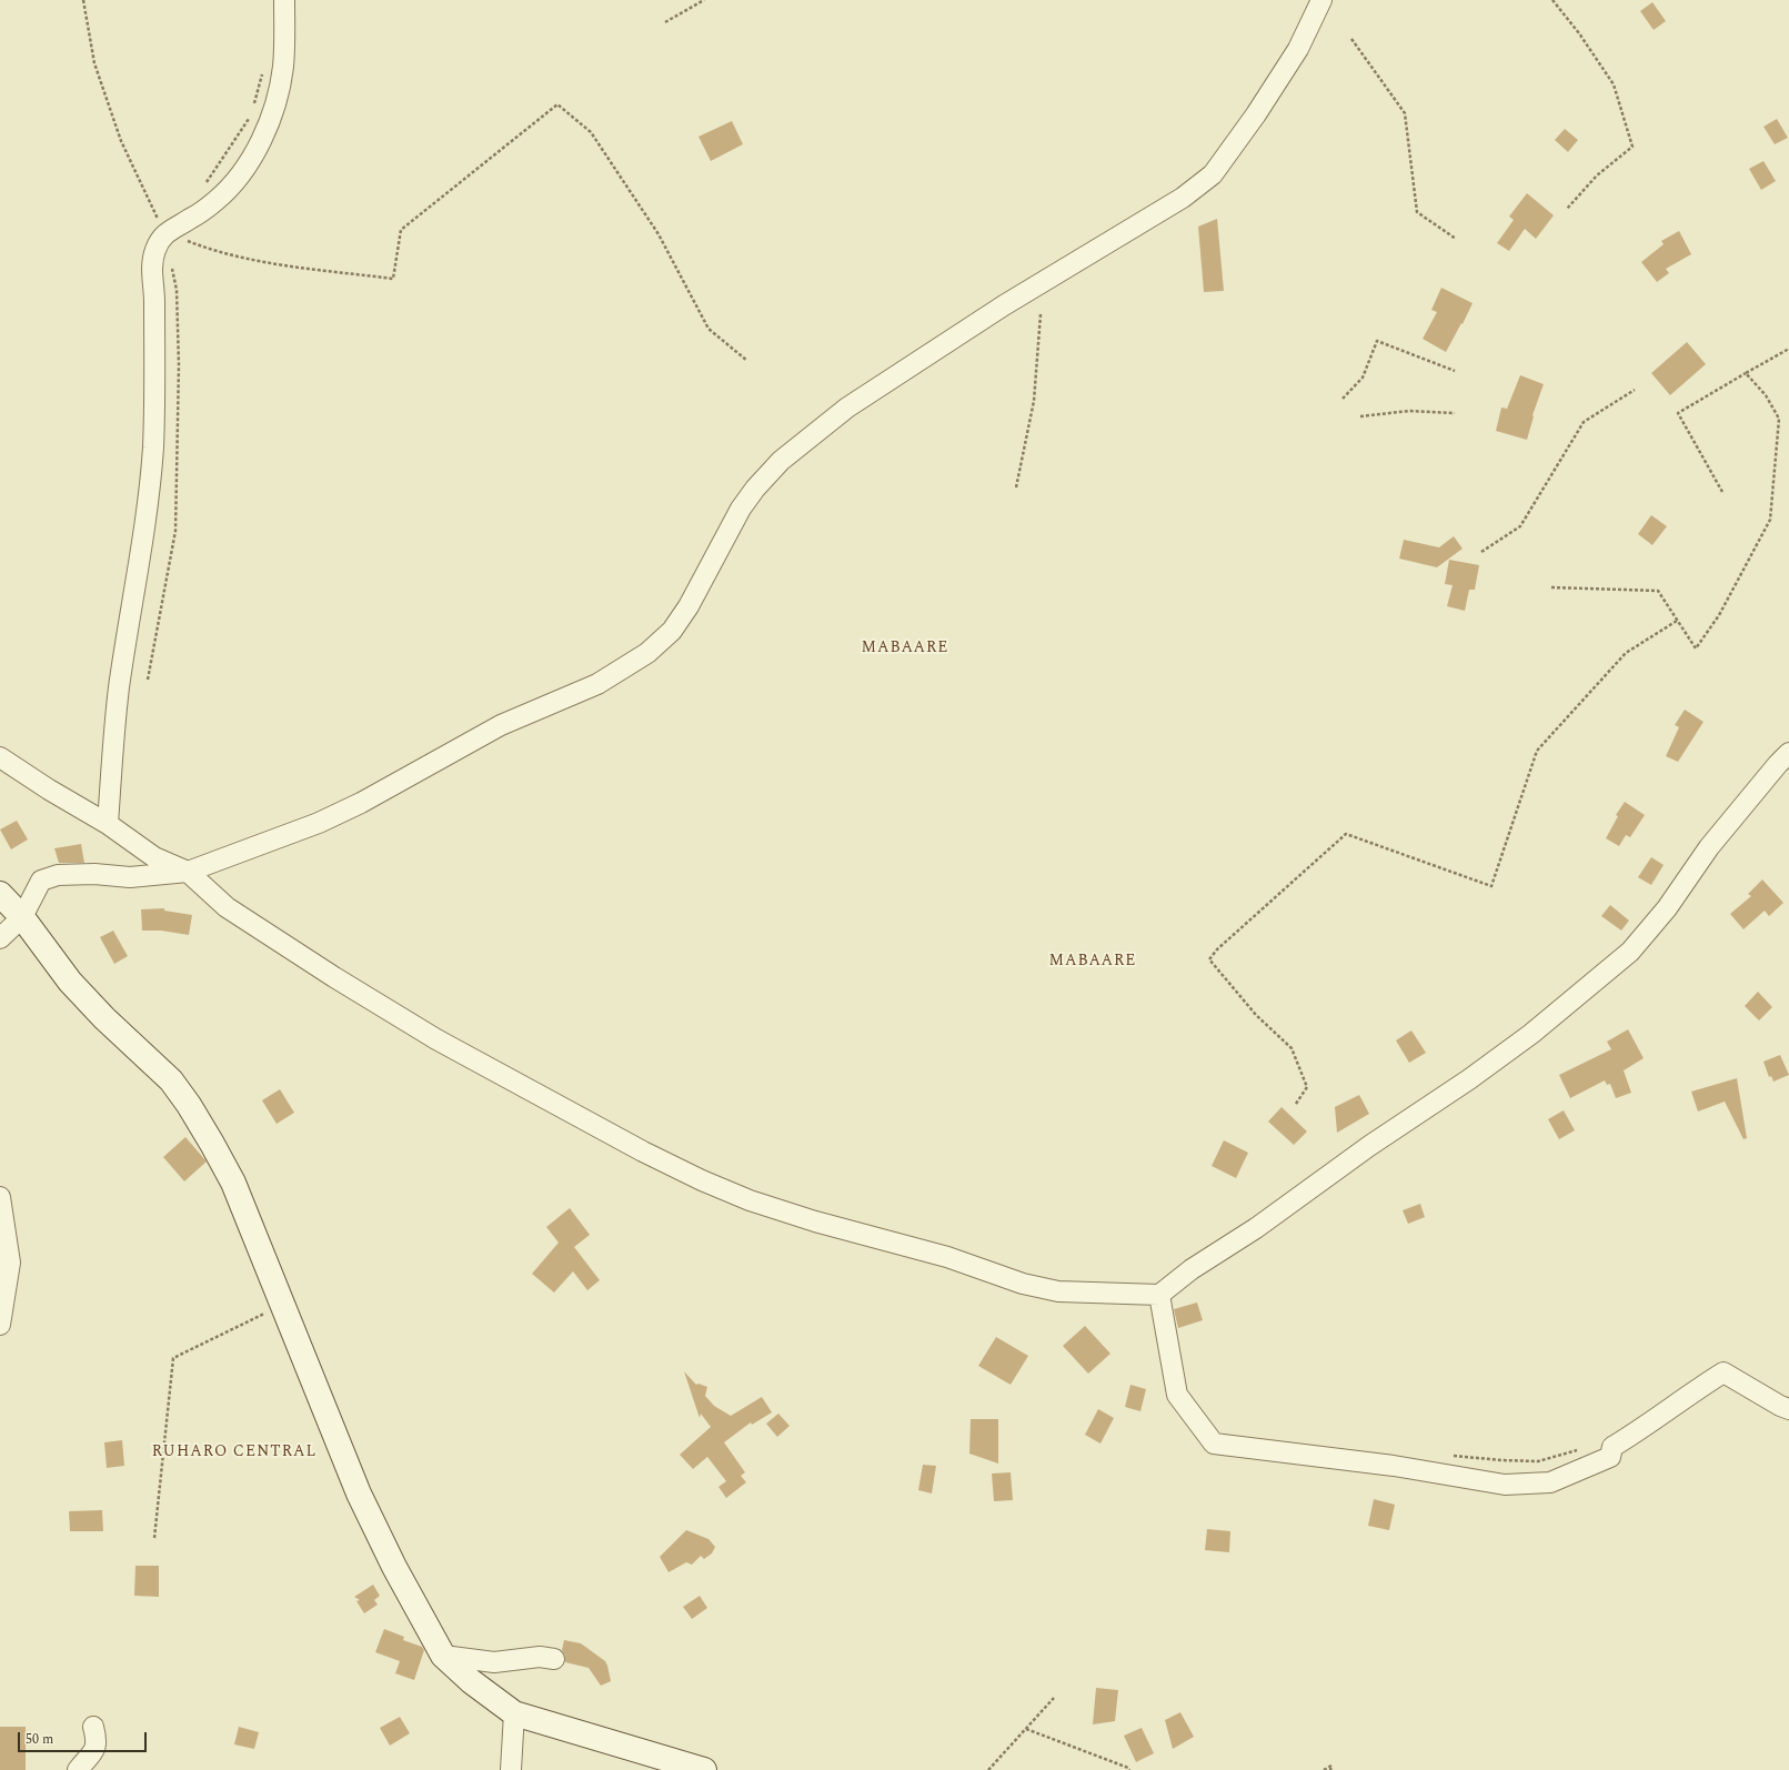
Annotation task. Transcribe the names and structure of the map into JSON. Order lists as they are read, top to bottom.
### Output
{
  "districts": ["MABAARE", "MABAARE", "RUHARO CENTRAL"],
  "scale_bar": "50 m"
}
